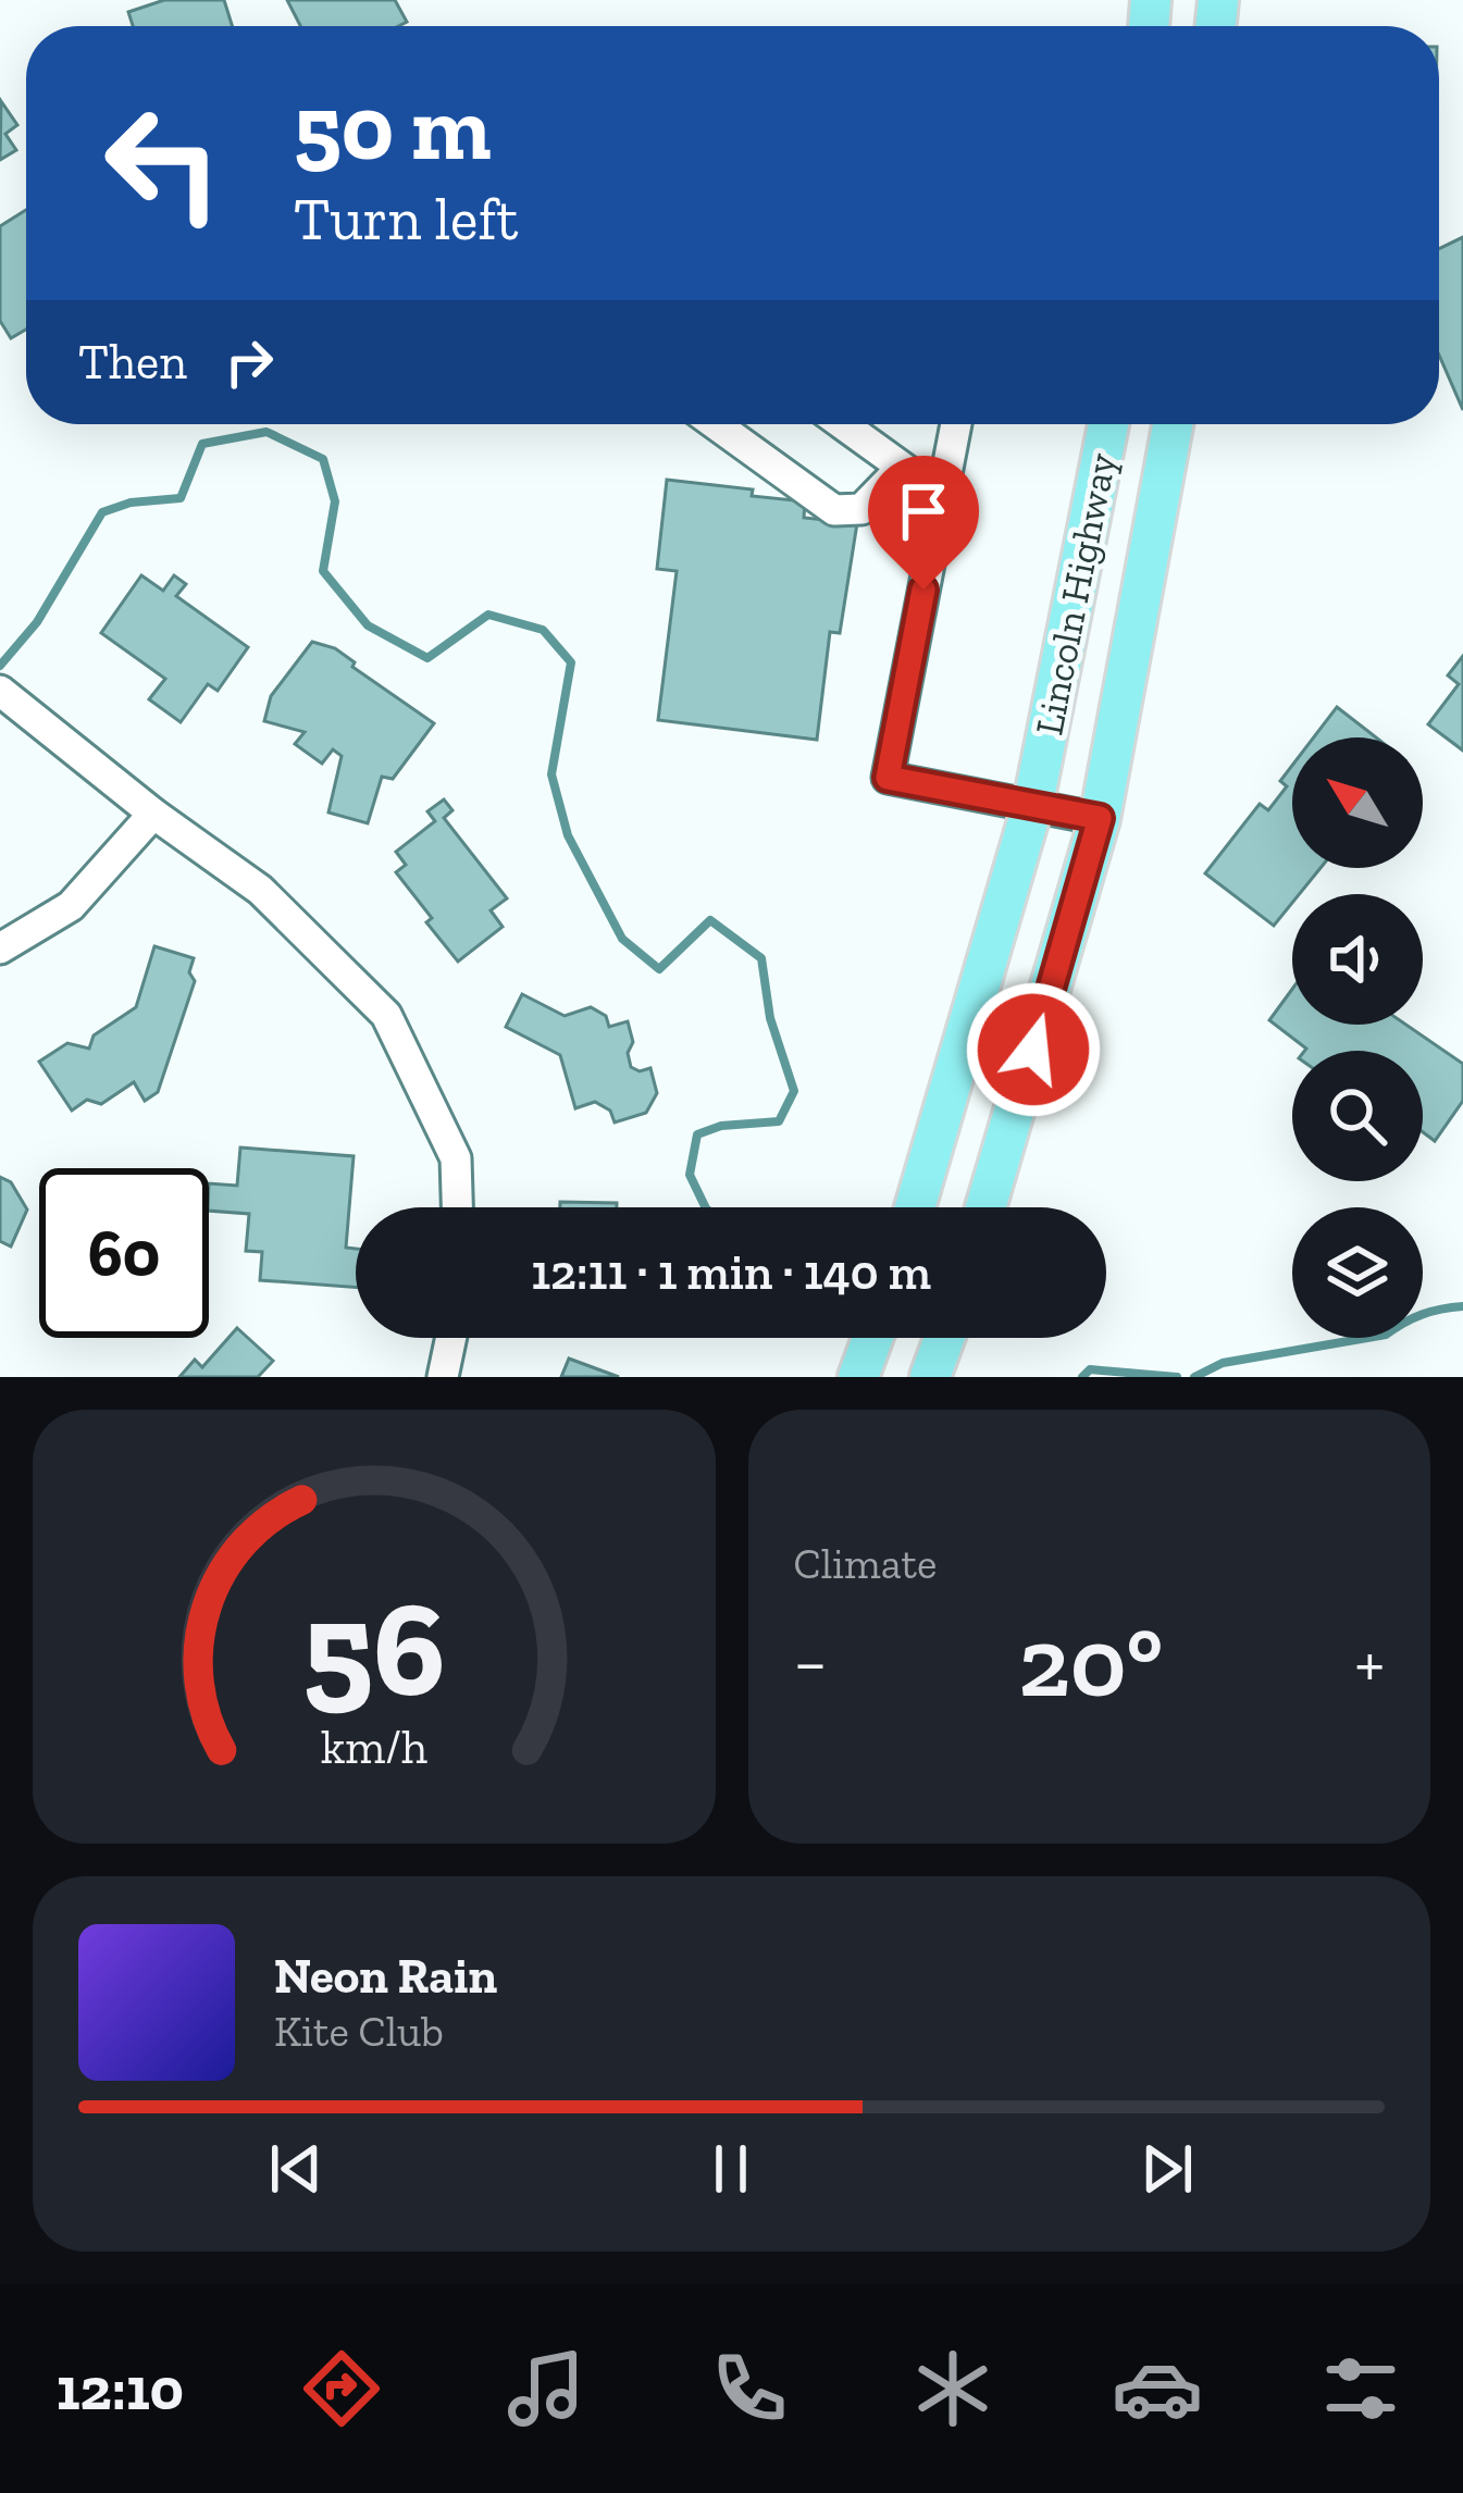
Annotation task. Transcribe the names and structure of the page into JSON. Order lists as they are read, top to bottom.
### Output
{
  "streets": {
    "main road": ["Lincoln Highway"]
  },
  "north": "top left",
  "page": {
    "turn": ["50 m", "Turn left"],
    "then": "Then",
    "limit": "60",
    "trip": "12:11 · 1 min · 140 m",
    "tile": "Climate",
    "heat": ["−", "20°", "+"],
    "song": ["Neon Rain", "Kite Club"],
    "tabs": "12:10",
    "gauge": ["56", "km/h"]
  }
}
